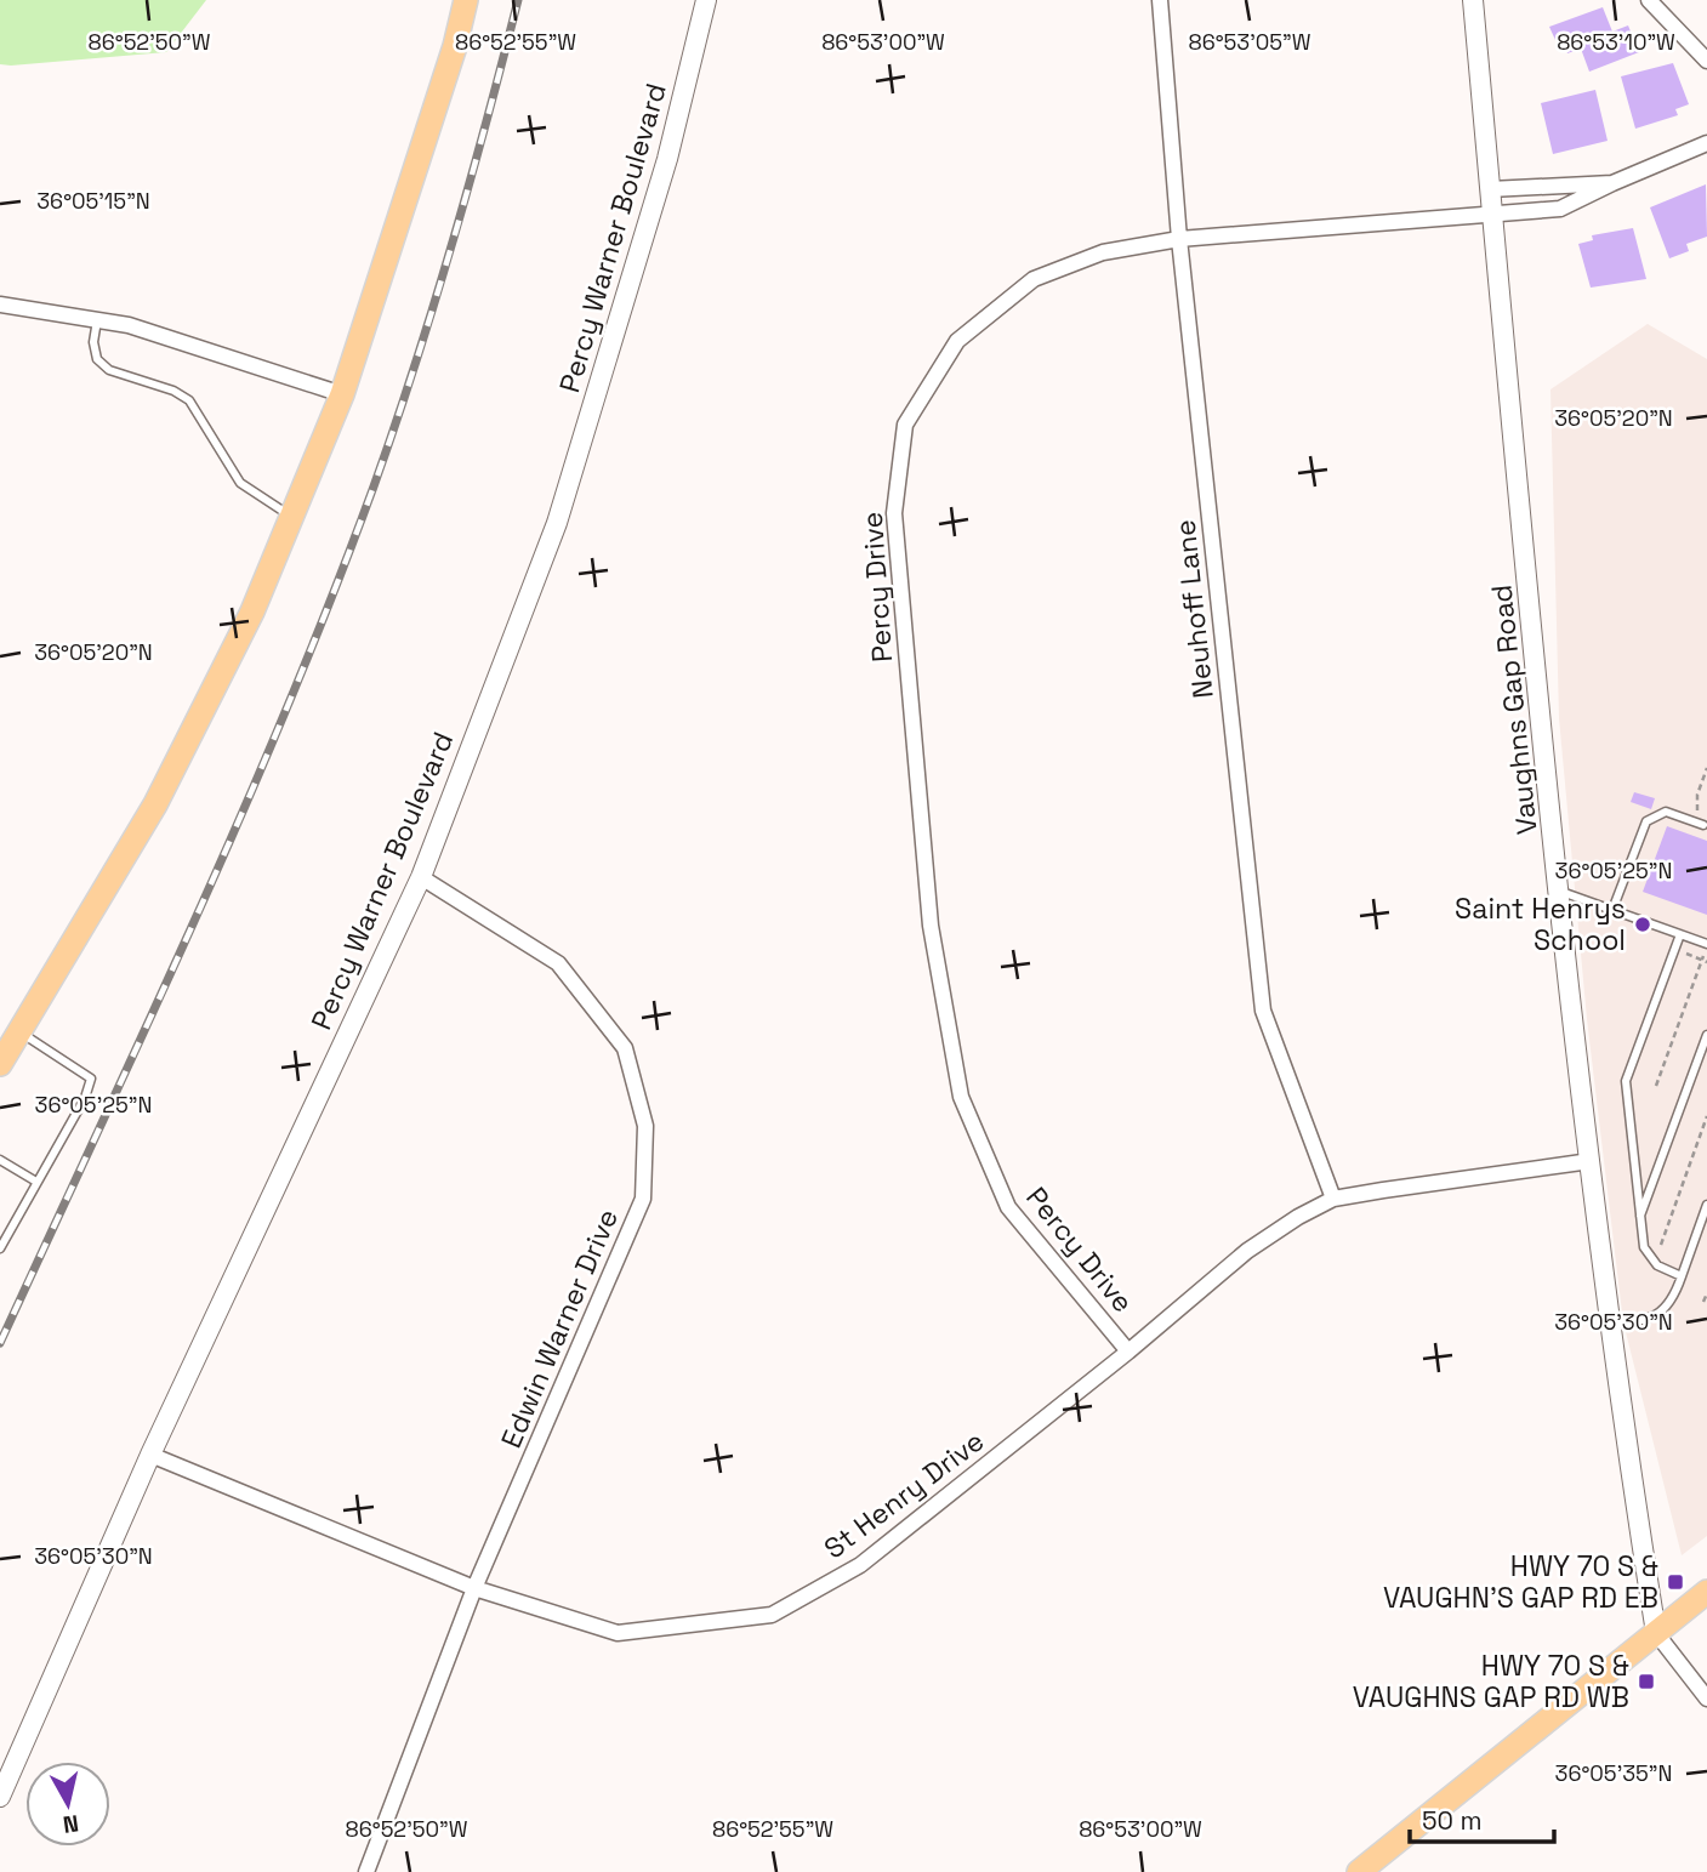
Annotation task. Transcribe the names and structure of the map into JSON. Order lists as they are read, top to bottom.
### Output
{
  "streets": {
    "street": [
      "Percy Warner Boulevard",
      "Percy Drive",
      "Neuhoff Lane",
      "Vaughns Gap Road",
      "Edwin Warner Drive",
      "St Henry Drive"
    ]
  },
  "crossings": [
    ["Percy Warner Boulevard", "Edwin Warner Drive"],
    ["Percy Warner Boulevard", "St Henry Drive"],
    ["Percy Drive", "Neuhoff Lane"],
    ["Percy Drive", "Vaughns Gap Road"],
    ["Percy Drive", "St Henry Drive"],
    ["Neuhoff Lane", "St Henry Drive"],
    ["Vaughns Gap Road", "St Henry Drive"],
    ["Edwin Warner Drive", "St Henry Drive"]
  ],
  "places": {
    "other": ["Saint Henrys School"],
    "transit": ["HWY 70 S & VAUGHN'S GAP RD EB", "HWY 70 S & VAUGHNS GAP RD WB"]
  },
  "scale_bar": "50 m",
  "north": "bottom",
  "coordinates": [
    "86°52'50\"W",
    "86°52'55\"W",
    "86°53'00\"W",
    "86°53'05\"W",
    "86°53'10\"W",
    "36°05'15\"N",
    "36°05'20\"N",
    "36°05'25\"N",
    "36°05'30\"N",
    "36°05'35\"N"
  ]
}
